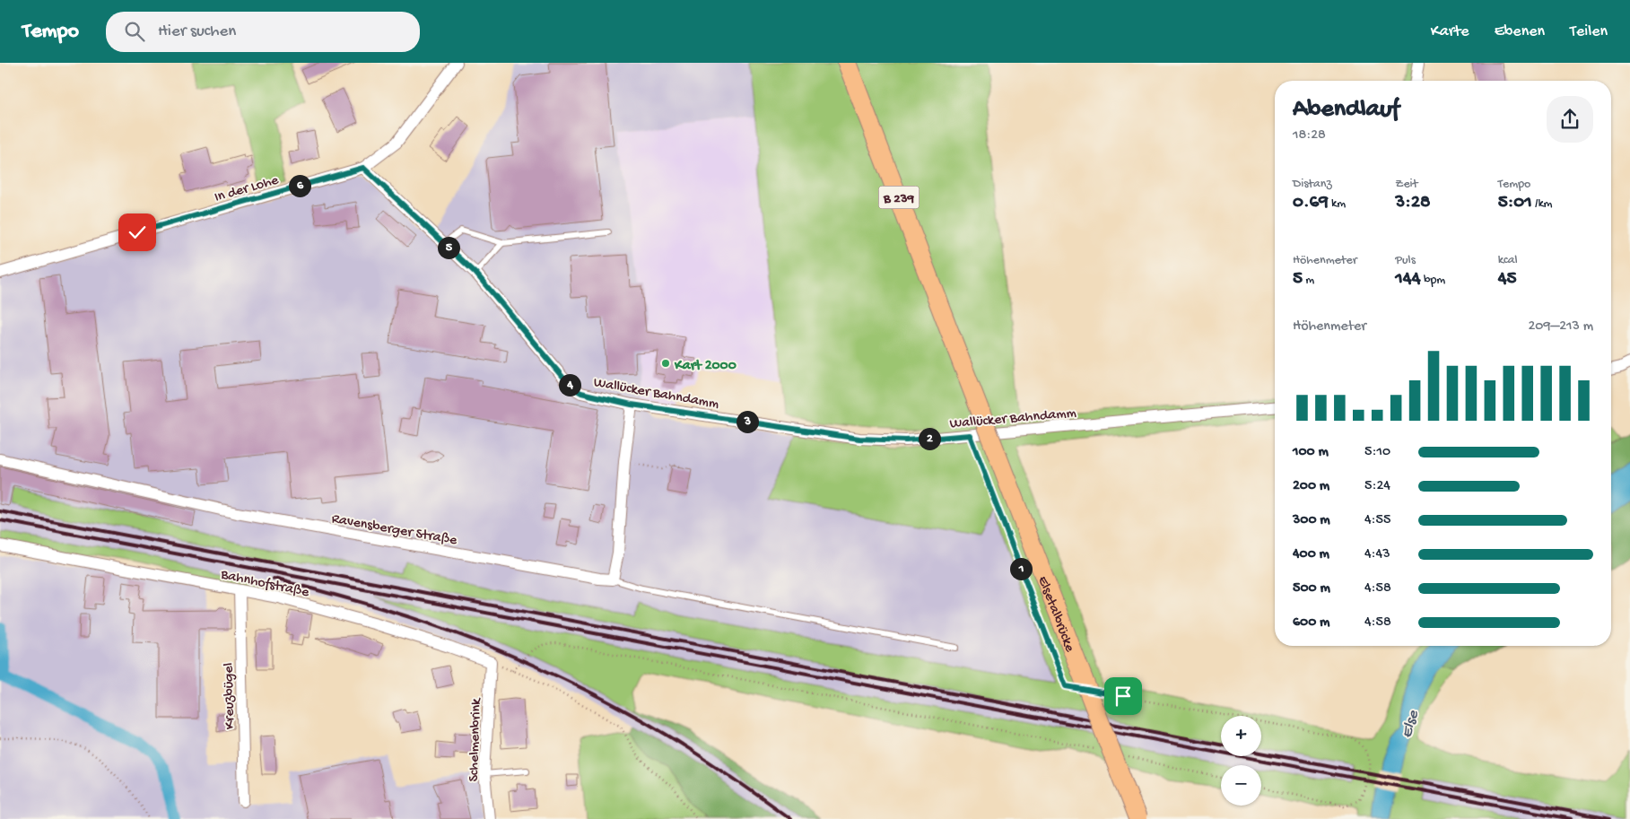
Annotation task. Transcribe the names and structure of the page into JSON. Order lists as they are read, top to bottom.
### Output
{
  "streets": {
    "main road": ["B 239", "Elsetalbrücke"],
    "street": [
      "In der Lohe",
      "Wallücker Bahndamm",
      "Ravensberger Straße",
      "Bahnhofstraße",
      "Kreuzbügel",
      "Schelmenbrink"
    ]
  },
  "crossings": [
    ["In der Lohe", "Wallücker Bahndamm"],
    ["Bahnhofstraße", "Kreuzbügel"],
    ["Bahnhofstraße", "Schelmenbrink"]
  ],
  "water": ["Else"],
  "places": ["Kart 2000"],
  "page": {
    "header": "Tempo",
    "search": "Hier suchen",
    "nav": ["Karte", "Ebenen", "Teilen"],
    "heading": ["Abendlauf", "18:28"],
    "stats": [
      ["Distanz", "0.69 km"],
      ["Zeit", "3:28"],
      ["Tempo", "5:01 /km"],
      ["Höhenmeter", "5 m"],
      ["Puls", "144 bpm"],
      ["kcal", "45"]
    ],
    "pins": [
      "6",
      "5",
      "4",
      "3",
      "2",
      "1"
    ],
    "chart": ["Höhenmeter", "209–213 m"],
    "list": [
      {
        "name": "100 m",
        "note": "5:10"
      },
      {
        "name": "200 m",
        "note": "5:24"
      },
      {
        "name": "300 m",
        "note": "4:55"
      },
      {
        "name": "400 m",
        "note": "4:43"
      },
      {
        "name": "500 m",
        "note": "4:58"
      },
      {
        "name": "600 m",
        "note": "4:58"
      }
    ],
    "map_buttons": ["+", "−"]
  }
}
